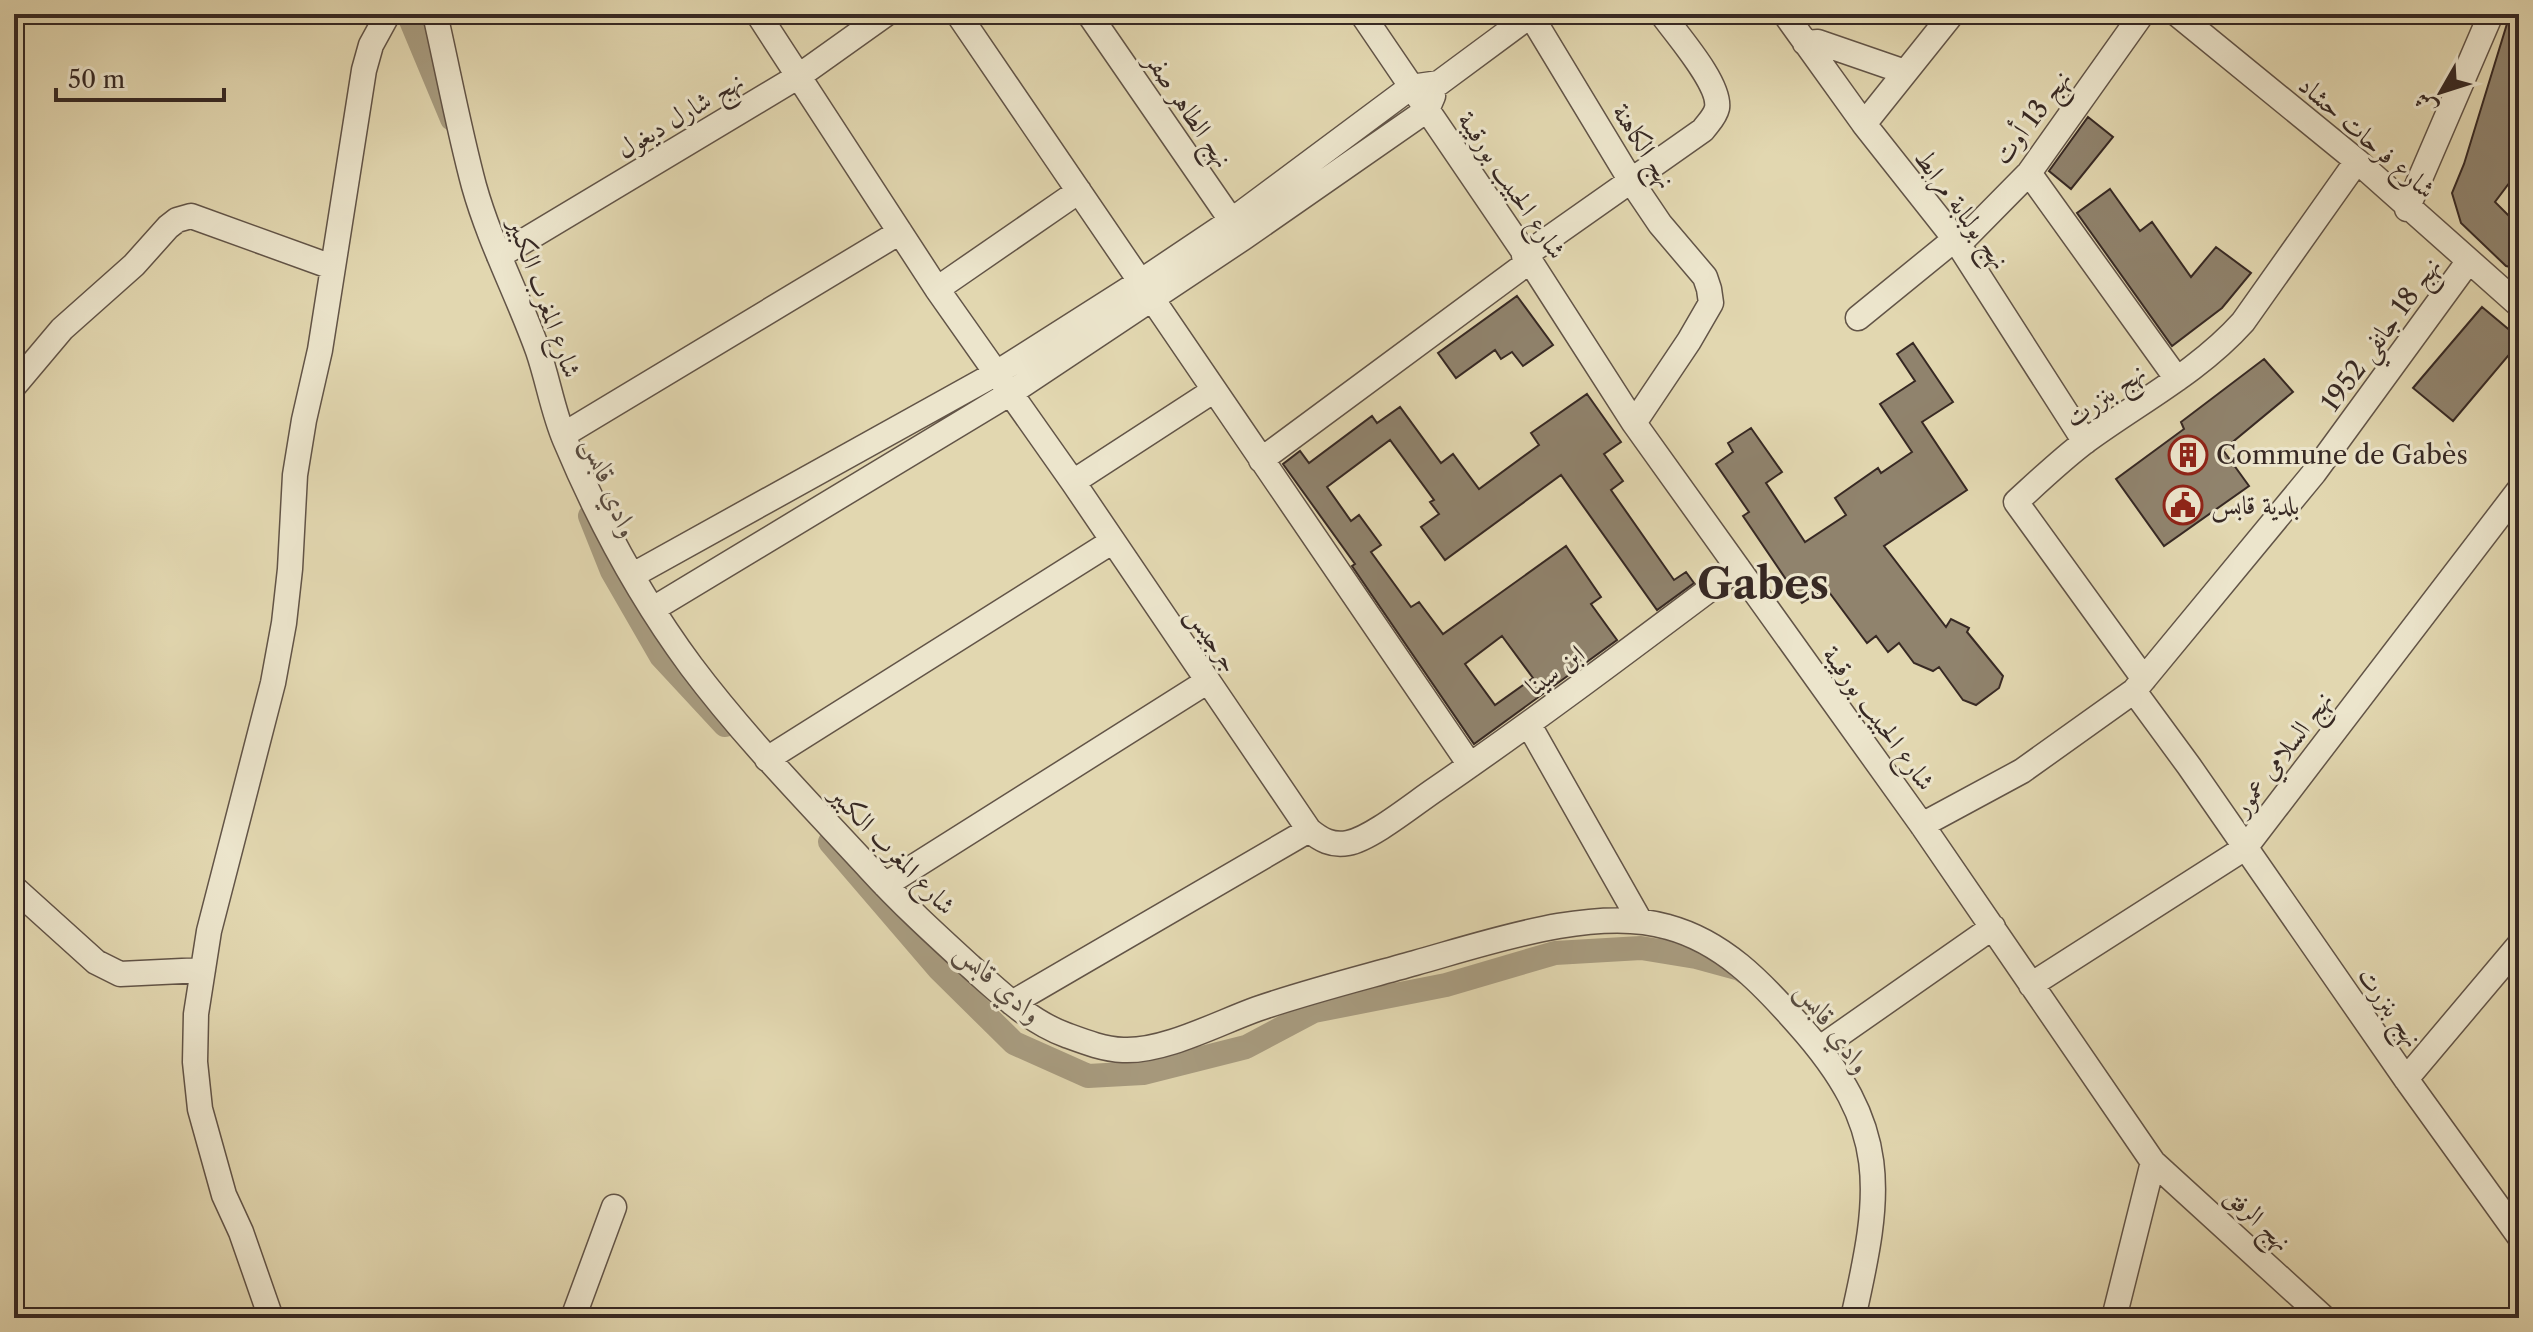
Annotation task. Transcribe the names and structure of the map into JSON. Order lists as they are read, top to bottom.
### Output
{
  "streets": {
    "street": [
      "نهج الطاهر صفر",
      "نهج شارل ديغول",
      "نهج 13 أوت",
      "شارع فرحات حشاد",
      "نهج الكاهنة",
      "شارع الحبيب بورقيبة",
      "نهج بولبابة مرابط",
      "شارع المغرب الكبير",
      "نهج 18 جانفي 1952",
      "نهج بنزرت",
      "جرجيس",
      "ابن سينا",
      "نهج السلامي عمور",
      "نهج الرفق"
    ]
  },
  "crossings": [
    ["نهج شارل ديغول", "شارع المغرب الكبير"],
    ["نهج شارل ديغول", "جرجيس"],
    ["نهج 13 أوت", "نهج بولبابة مرابط"],
    ["شارع فرحات حشاد", "نهج 18 جانفي 1952"],
    ["شارع فرحات حشاد", "نهج بنزرت"],
    ["نهج الكاهنة", "شارع الحبيب بورقيبة"],
    ["شارع الحبيب بورقيبة", "نهج 18 جانفي 1952"],
    ["شارع الحبيب بورقيبة", "ابن سينا"],
    ["شارع الحبيب بورقيبة", "نهج السلامي عمور"],
    ["شارع الحبيب بورقيبة", "نهج الرفق"],
    ["نهج بولبابة مرابط", "نهج بنزرت"],
    ["نهج 18 جانفي 1952", "نهج بنزرت"],
    ["نهج بنزرت", "نهج السلامي عمور"],
    ["جرجيس", "ابن سينا"]
  ],
  "districts": ["Gabes"],
  "water": ["وادي قابس"],
  "places": {
    "building": ["Commune de Gabès"],
    "public building": ["بلدية قابس"]
  },
  "scale_bar": "50 m",
  "north": "bottom left"
}
